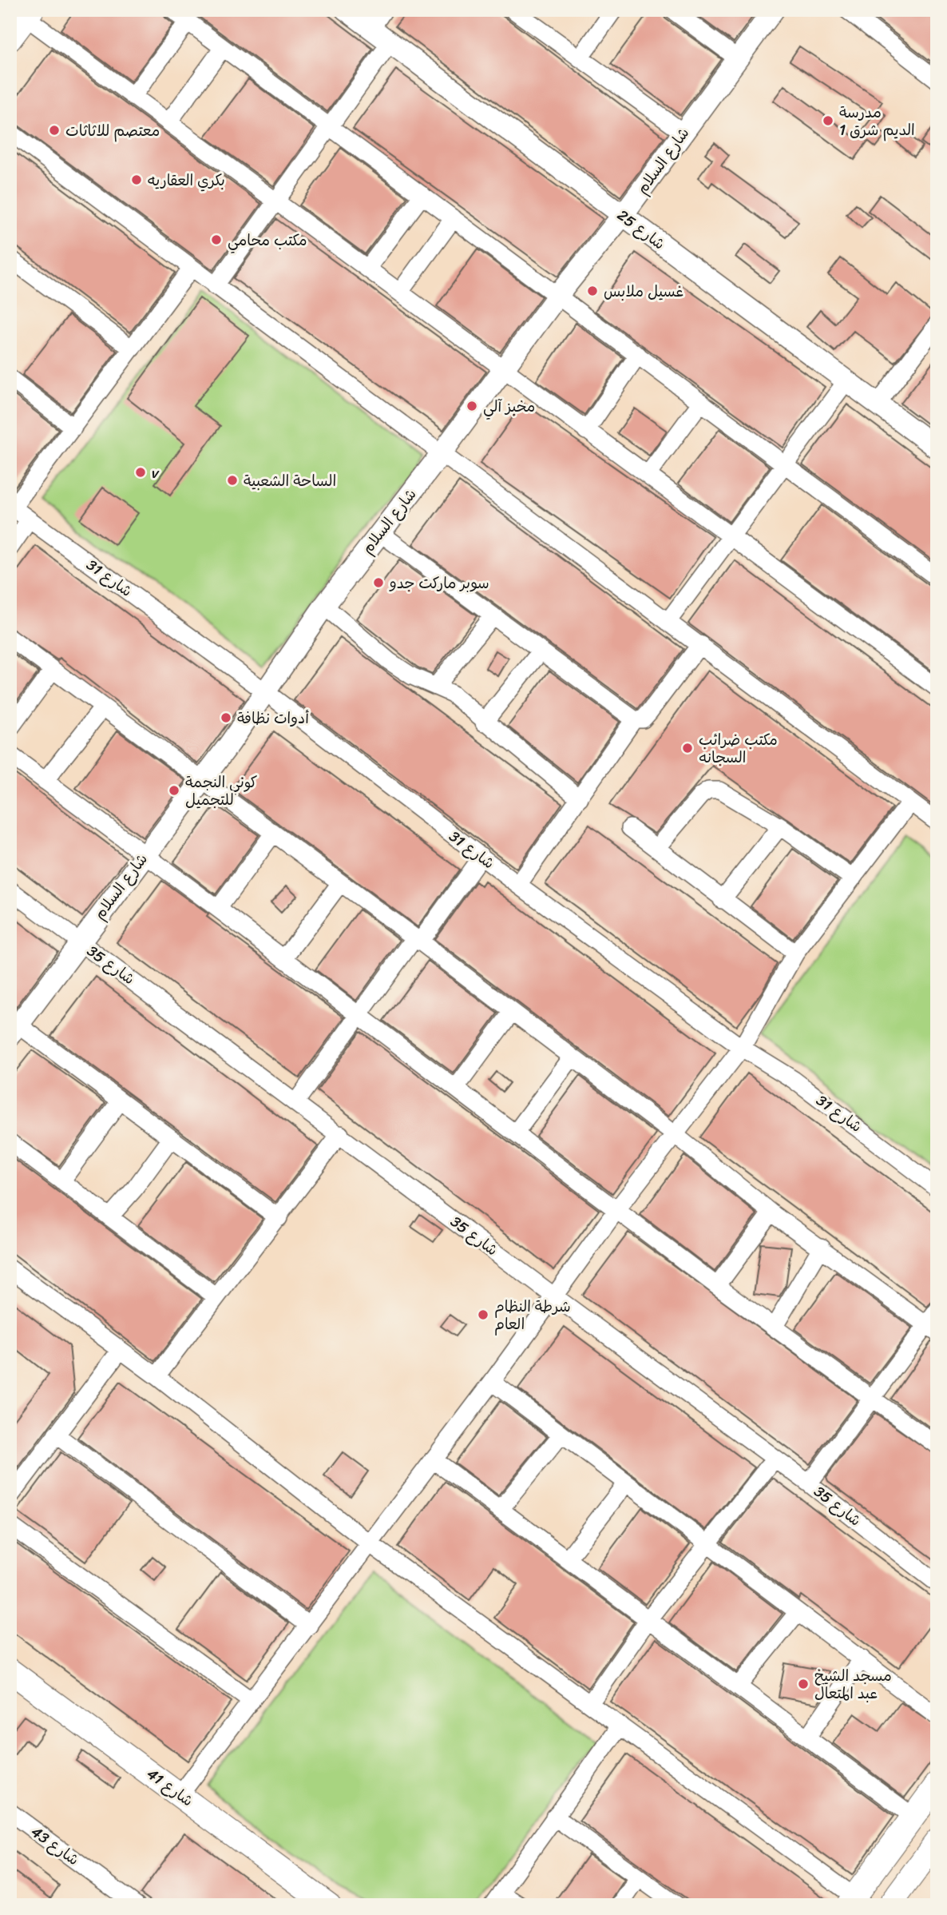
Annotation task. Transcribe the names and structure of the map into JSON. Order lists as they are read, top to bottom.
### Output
{
  "streets": {
    "main road": ["شارع 41"],
    "street": [
      "شارع السلام",
      "شارع 25",
      "شارع 31",
      "شارع 35",
      "شارع 43"
    ]
  },
  "crossings": [
    ["شارع السلام", "شارع 25"],
    ["شارع السلام", "شارع 31"],
    ["شارع السلام", "شارع 35"]
  ],
  "places": [
    "مدرسة الديم شرق 1",
    "معتصم للاثاثات",
    "بكري العقاريه",
    "مكتب محامي",
    "غسيل ملابس",
    "مخبز آلي",
    "v",
    "الساحة الشعبية",
    "سوبر ماركت جدو",
    "أدوات نظافة",
    "مكتب ضرائب السجانه",
    "كوني النجمة للتجميل",
    "شرطة النظام العام",
    "مسجد الشيخ عبد المتعال"
  ]
}
